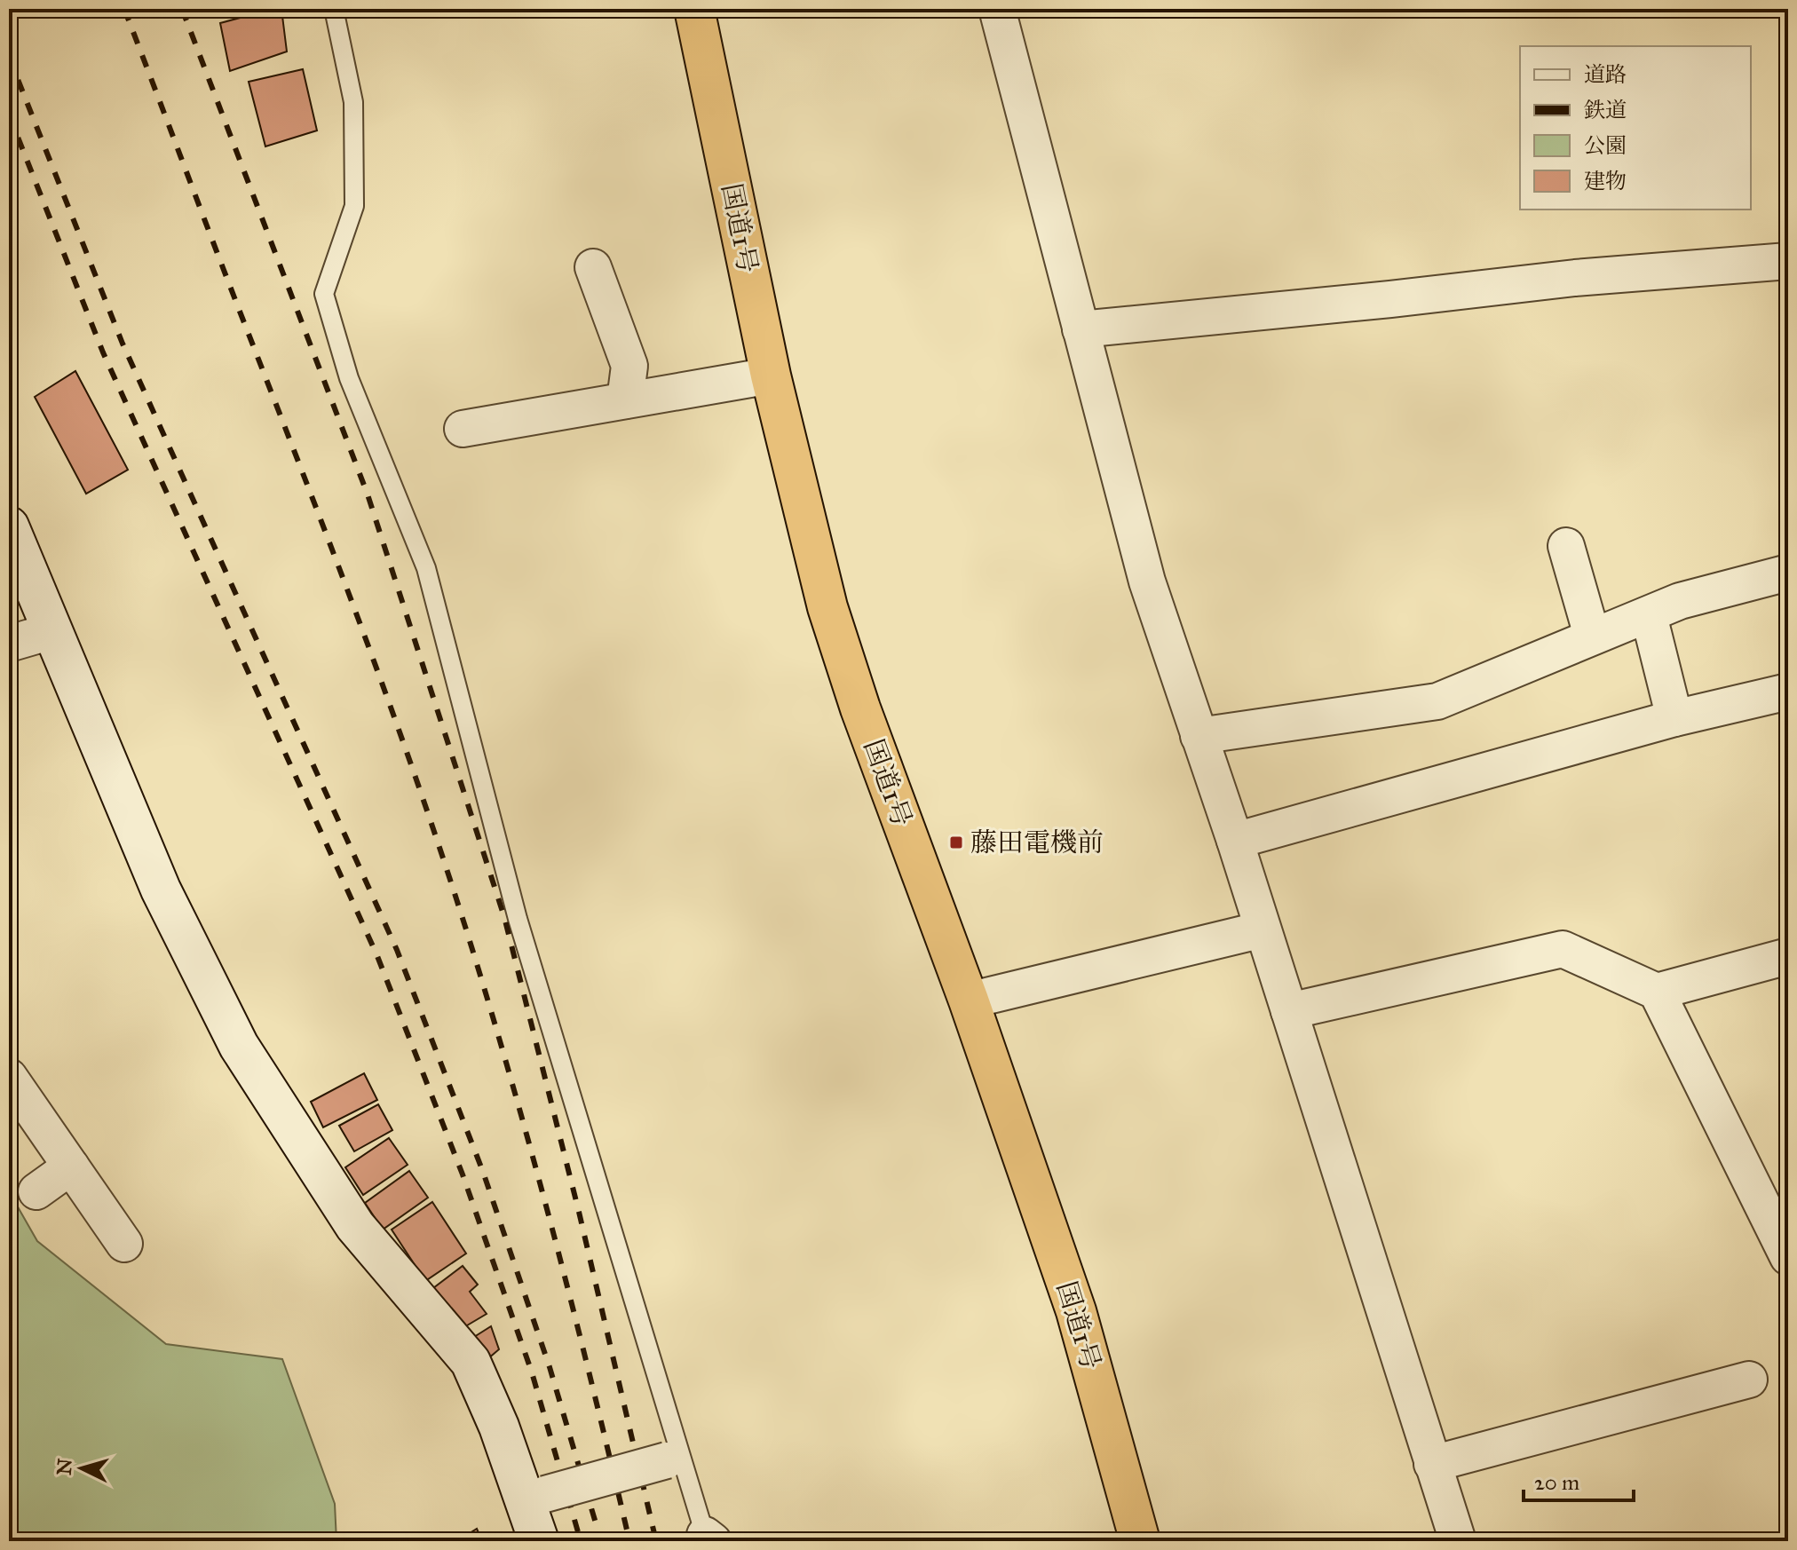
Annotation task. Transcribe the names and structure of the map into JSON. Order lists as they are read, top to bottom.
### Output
{
  "streets": {
    "highway": ["国道1号"]
  },
  "places": {
    "transit": ["藤田電機前"]
  },
  "legend": [
    "道路",
    "鉄道",
    "公園",
    "建物"
  ],
  "scale_bar": "20 m",
  "north": "left"
}
